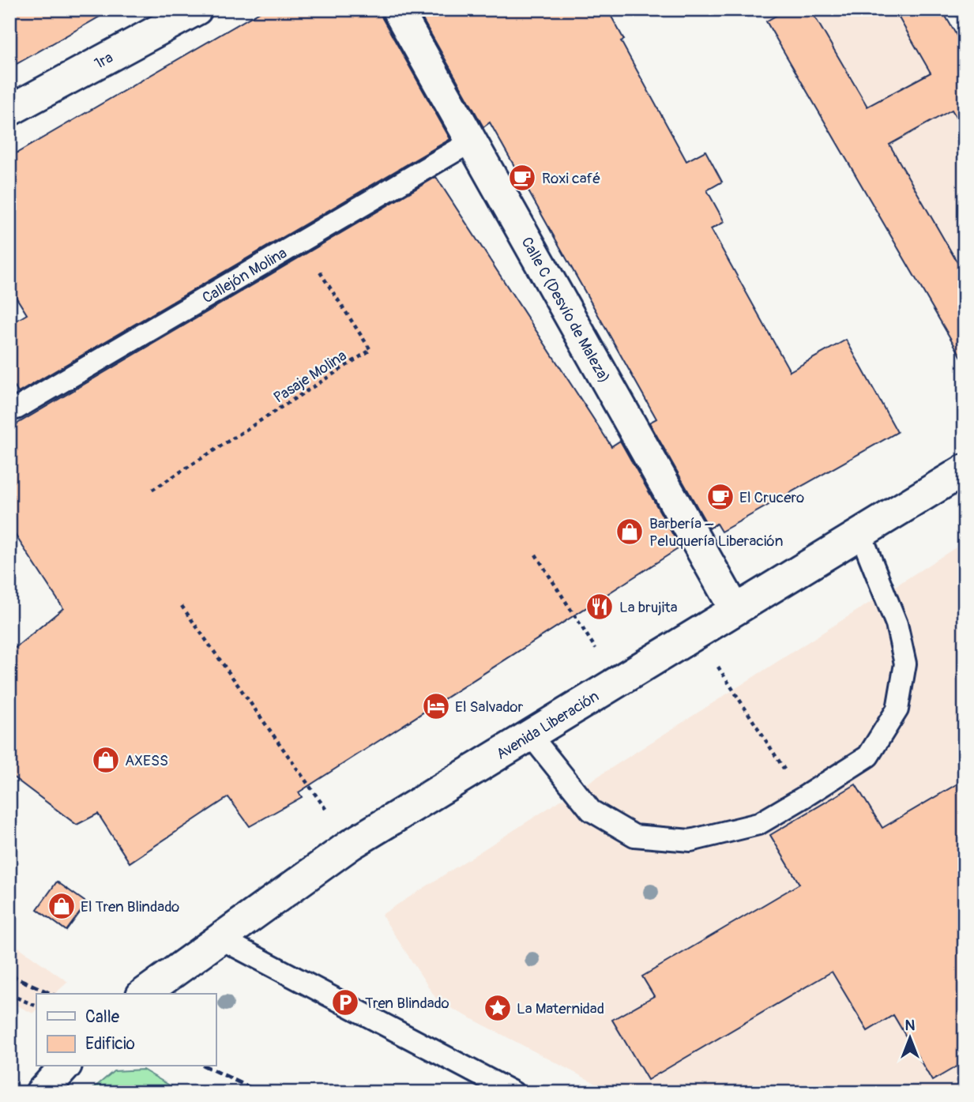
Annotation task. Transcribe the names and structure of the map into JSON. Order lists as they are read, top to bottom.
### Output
{
  "streets": {
    "main road": ["1ra", "Calle C (Desvío de Maleza)", "Avenida Liberación"],
    "lane": ["Callejón Molina"],
    "path": ["Pasaje Molina"]
  },
  "crossings": [
    ["Callejón Molina", "Calle C (Desvío de Maleza)"],
    ["Callejón Molina", "Pasaje Molina"],
    ["Calle C (Desvío de Maleza)", "Avenida Liberación"]
  ],
  "places": {
    "cafe": ["Roxi café", "El Crucero"],
    "shop": ["Barbería – Peluquería Liberación", "AXESS", "El Tren Blindado"],
    "restaurant": ["La brujita"],
    "hotel": ["El Salvador"],
    "parking": ["Tren Blindado"],
    "place": ["La Maternidad"]
  },
  "legend": ["Calle", "Edificio"],
  "north": "top"
}
